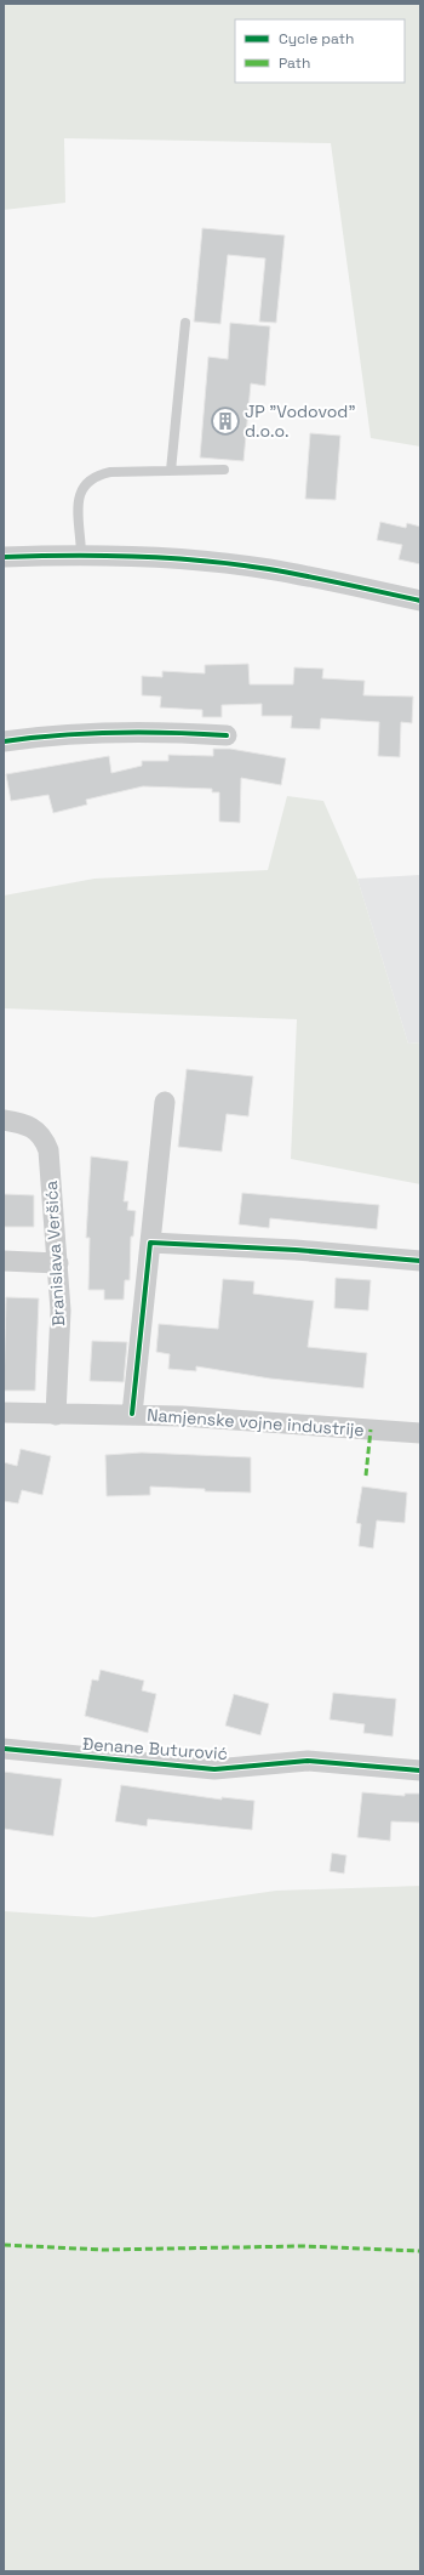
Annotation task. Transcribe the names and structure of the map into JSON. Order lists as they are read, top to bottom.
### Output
{
  "streets": {
    "street": ["Branislava Veršića", "Namjenske vojne industrije", "Đenane Buturović"]
  },
  "crossings": [
    ["Branislava Veršića", "Namjenske vojne industrije"]
  ],
  "places": {
    "building": ["JP \"Vodovod\" d.o.o."]
  },
  "legend": ["Cycle path", "Path"]
}
